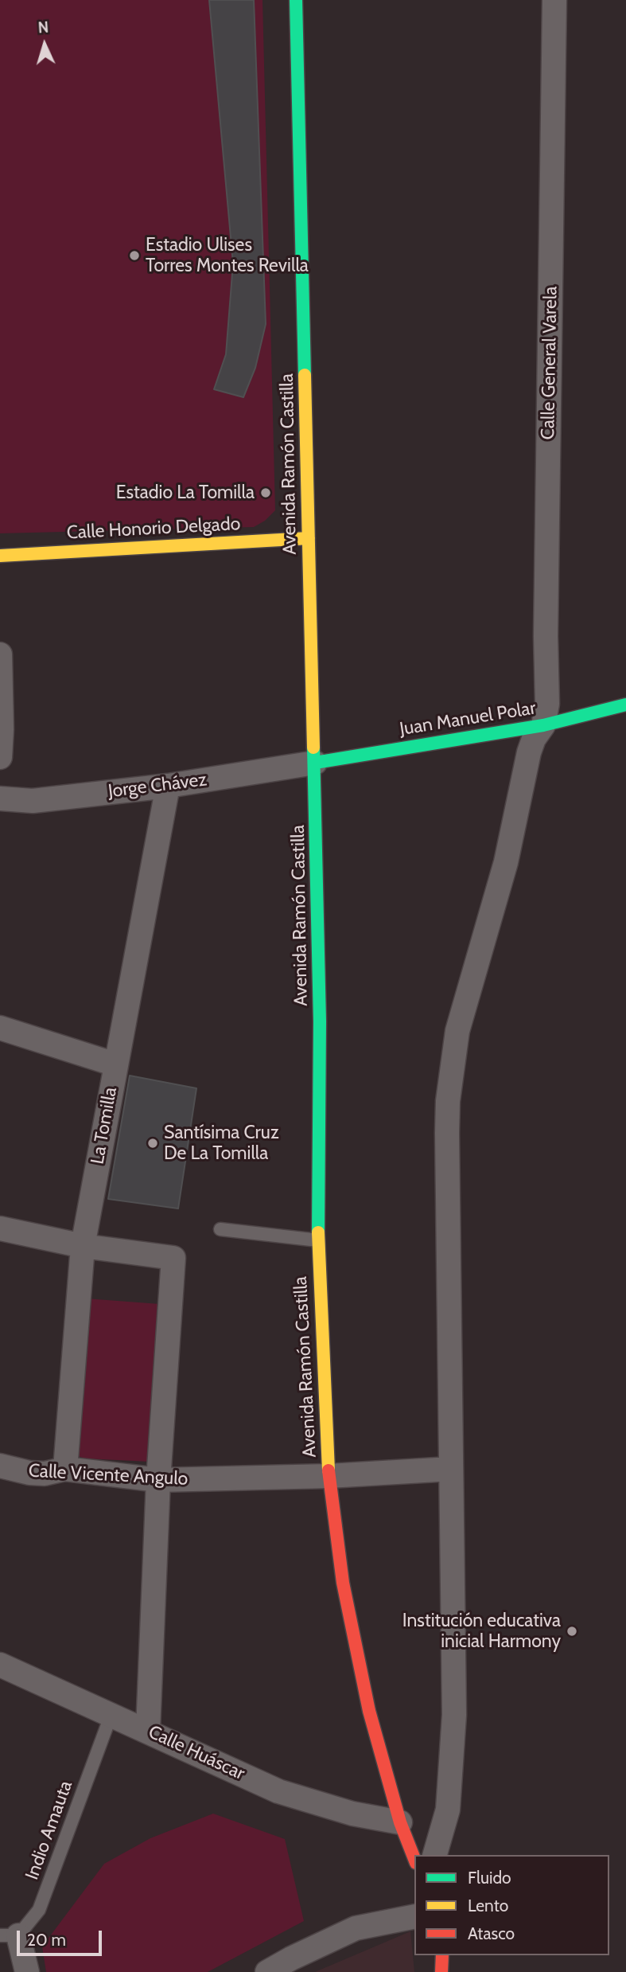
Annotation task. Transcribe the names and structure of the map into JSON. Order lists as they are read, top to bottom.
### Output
{
  "streets": {
    "main road": ["Avenida Ramón Castilla", "Calle Honorio Delgado", "Juan Manuel Polar"],
    "street": [
      "Calle General Varela",
      "Jorge Chávez",
      "La Tomilla",
      "Calle Vicente Angulo",
      "Calle Huáscar"
    ],
    "lane": ["Indio Amauta"]
  },
  "crossings": [
    ["Calle General Varela", "Juan Manuel Polar"],
    ["Avenida Ramón Castilla", "Calle Honorio Delgado"],
    ["Avenida Ramón Castilla", "Juan Manuel Polar"],
    ["Avenida Ramón Castilla", "Jorge Chávez"],
    ["Avenida Ramón Castilla", "Calle Vicente Angulo"],
    ["Avenida Ramón Castilla", "Calle Huáscar"],
    ["Juan Manuel Polar", "Jorge Chávez"],
    ["Jorge Chávez", "La Tomilla"],
    ["La Tomilla", "Calle Vicente Angulo"],
    ["Calle Huáscar", "Indio Amauta"]
  ],
  "places": [
    "Estadio Ulises Torres Montes Revilla",
    "Estadio La Tomilla",
    "Santísima Cruz De La Tomilla",
    "Institución educativa inicial Harmony"
  ],
  "legend": ["Fluido", "Lento", "Atasco"],
  "scale_bar": "20 m",
  "north": "top"
}
